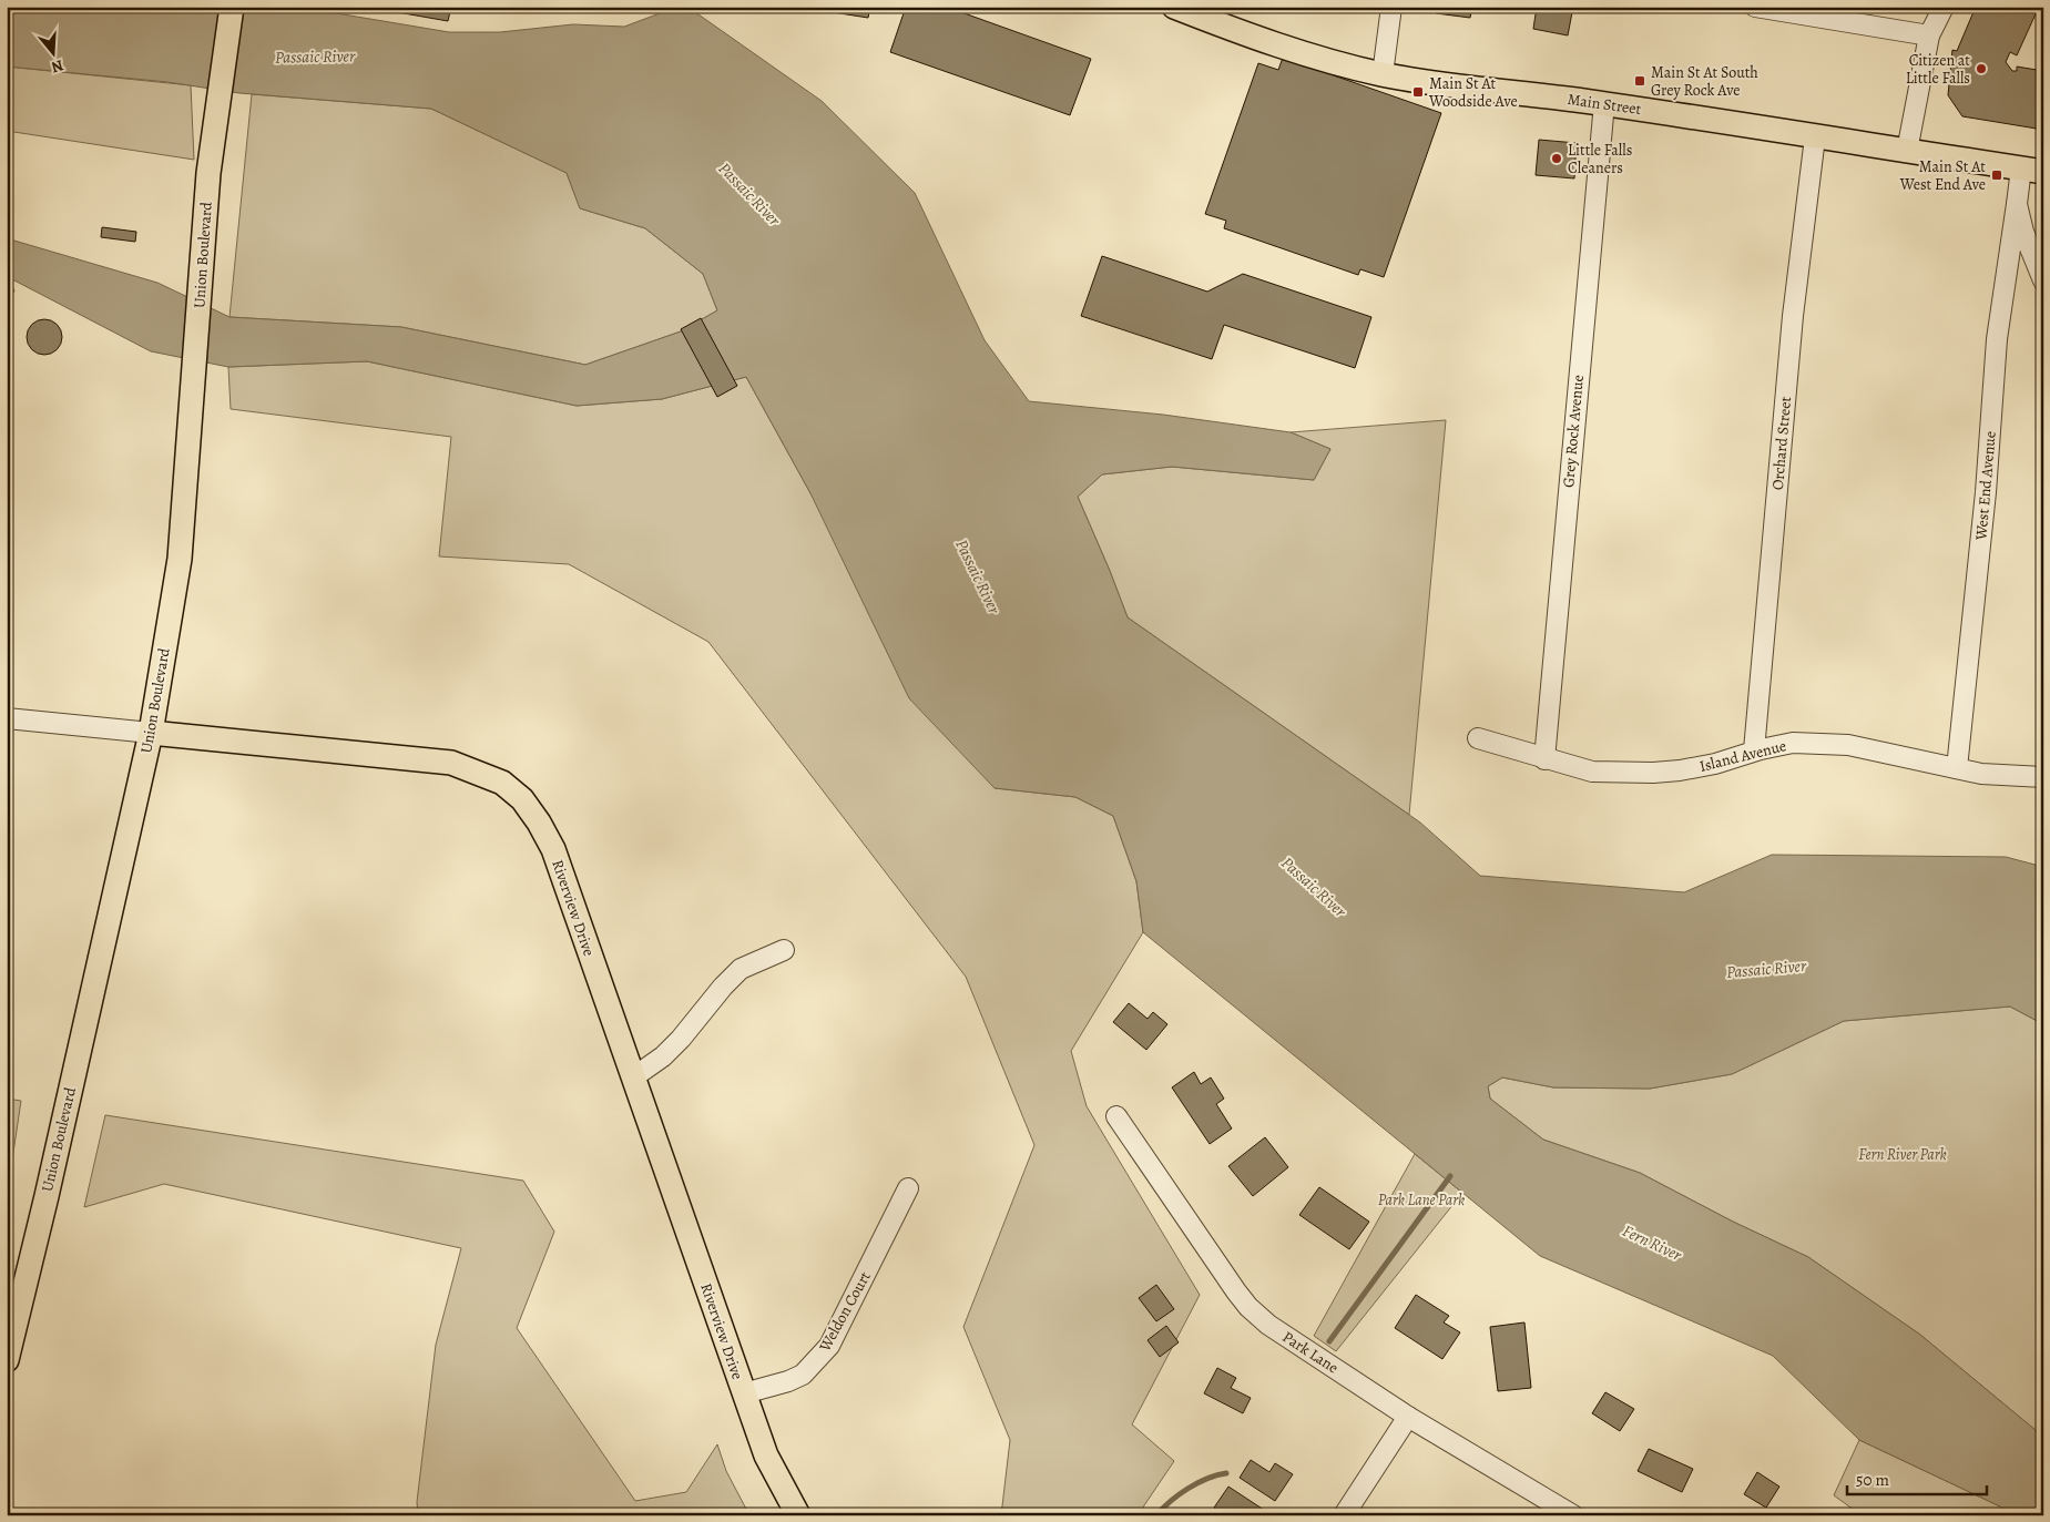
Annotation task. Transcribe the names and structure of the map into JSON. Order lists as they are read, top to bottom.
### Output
{
  "streets": {
    "main road": ["Main Street", "Union Boulevard", "Riverview Drive"],
    "street": [
      "Grey Rock Avenue",
      "Orchard Street",
      "West End Avenue",
      "Island Avenue",
      "Weldon Court",
      "Park Lane"
    ]
  },
  "crossings": [
    ["Main Street", "Grey Rock Avenue"],
    ["Main Street", "Orchard Street"],
    ["Main Street", "West End Avenue"],
    ["Union Boulevard", "Riverview Drive"],
    ["Grey Rock Avenue", "Island Avenue"],
    ["Orchard Street", "Island Avenue"],
    ["West End Avenue", "Island Avenue"],
    ["Riverview Drive", "Weldon Court"]
  ],
  "water": ["Passaic River", "Fern River"],
  "parks": ["Fern River Park", "Park Lane Park"],
  "places": {
    "other": ["Citizen at Little Falls", "Little Falls Cleaners"],
    "transit": ["Main St At South Grey Rock Ave", "Main St At Woodside Ave", "Main St At West End Ave"]
  },
  "scale_bar": "50 m",
  "north": "bottom"
}
